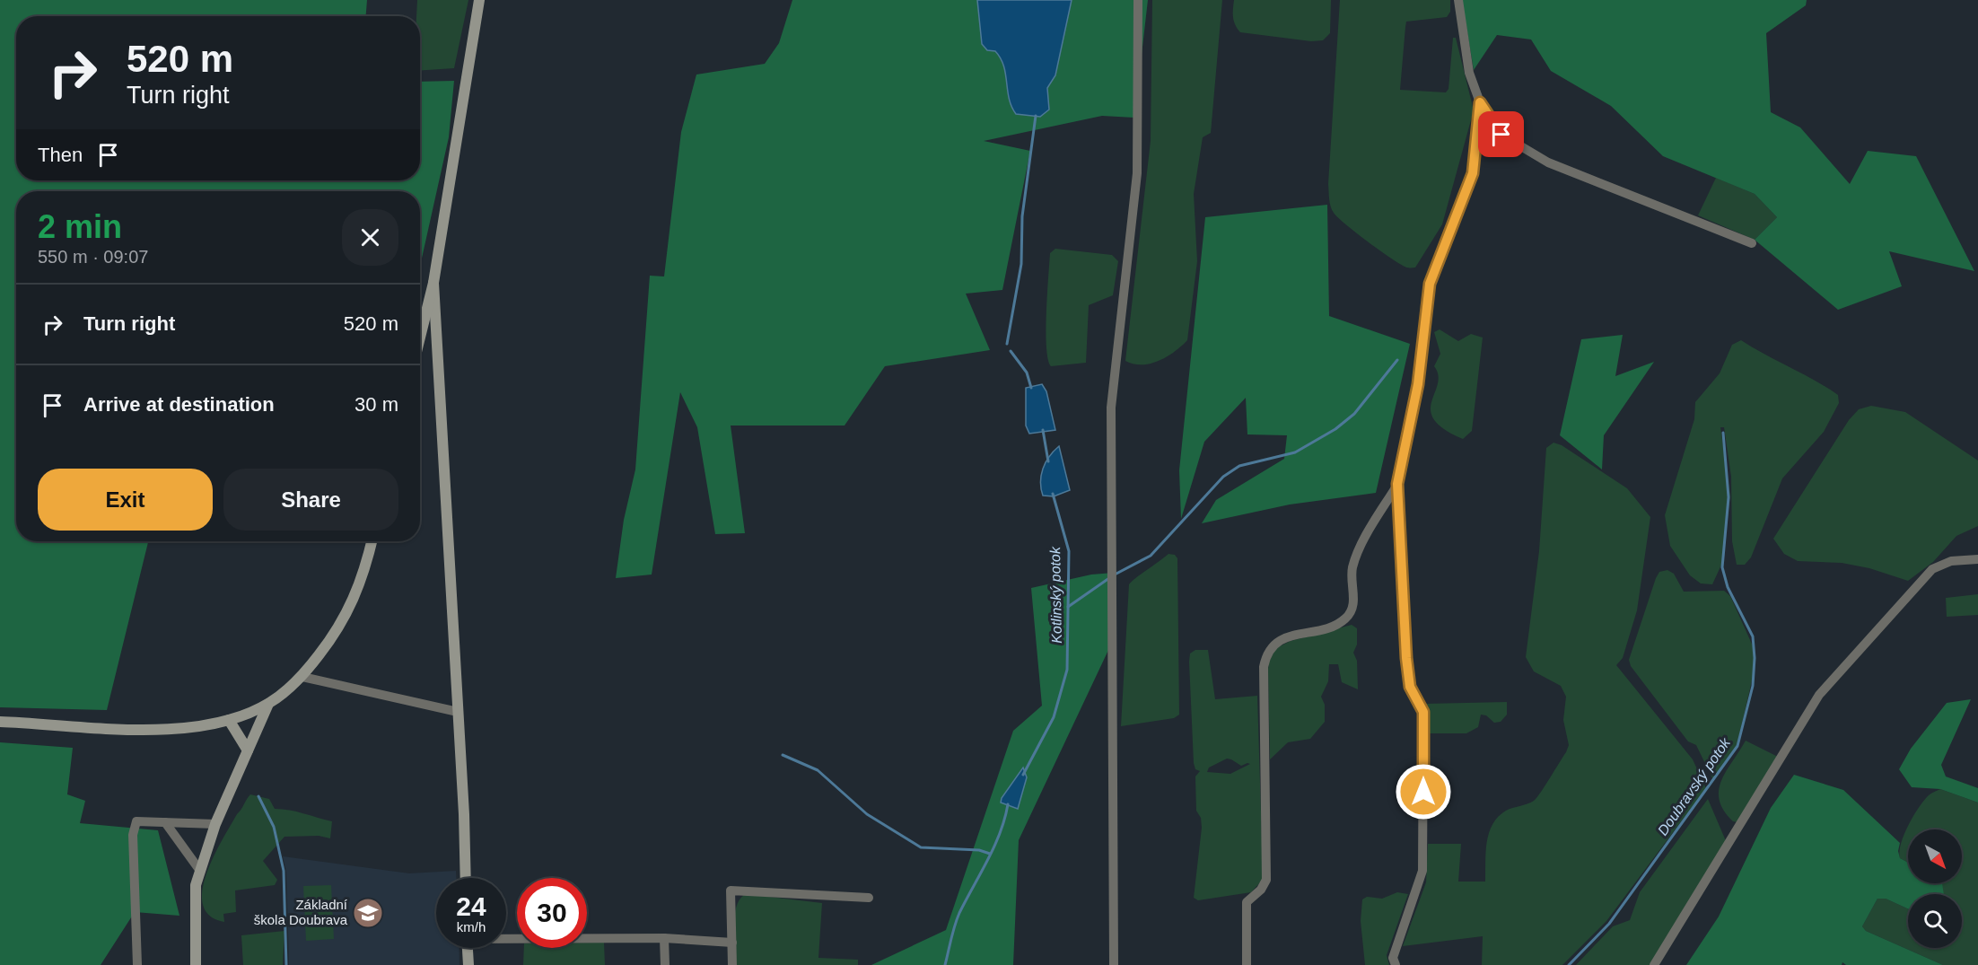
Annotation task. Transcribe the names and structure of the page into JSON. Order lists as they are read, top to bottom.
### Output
{
  "water": ["Kotlinský potok", "Doubravský potok"],
  "places": {
    "school or university": ["Základní škola Doubrava"]
  },
  "north": "bottom right",
  "page": {
    "turn": ["520 m", "Turn right"],
    "then": "Then",
    "heading": ["2 min", "550 m · 09:07"],
    "list": [
      {
        "name": "Turn right",
        "value": "520 m"
      },
      {
        "name": "Arrive at destination",
        "value": "30 m"
      }
    ],
    "buttons": ["Exit", "Share"],
    "speed": "24 km/h",
    "limit": "30"
  }
}
